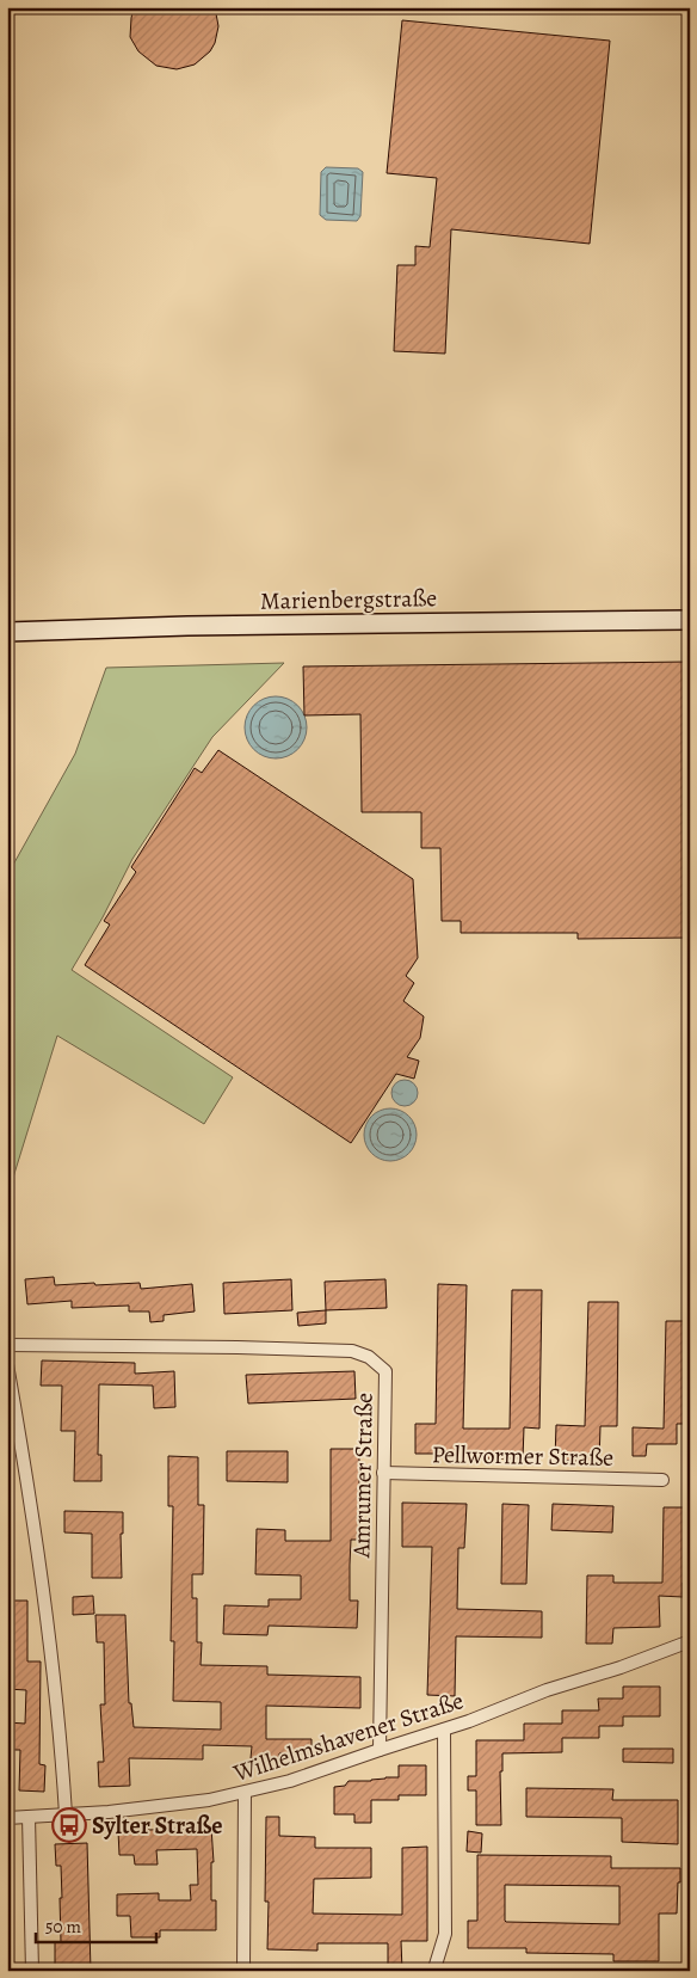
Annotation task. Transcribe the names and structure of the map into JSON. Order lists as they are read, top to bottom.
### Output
{
  "streets": {
    "main road": ["Marienbergstraße"],
    "street": ["Pellwormer Straße", "Amrumer Straße", "Wilhelmshavener Straße"]
  },
  "crossings": [
    ["Pellwormer Straße", "Amrumer Straße"],
    ["Amrumer Straße", "Wilhelmshavener Straße"]
  ],
  "places": {
    "bus stop": ["Sylter Straße"]
  },
  "scale_bar": "50 m"
}
